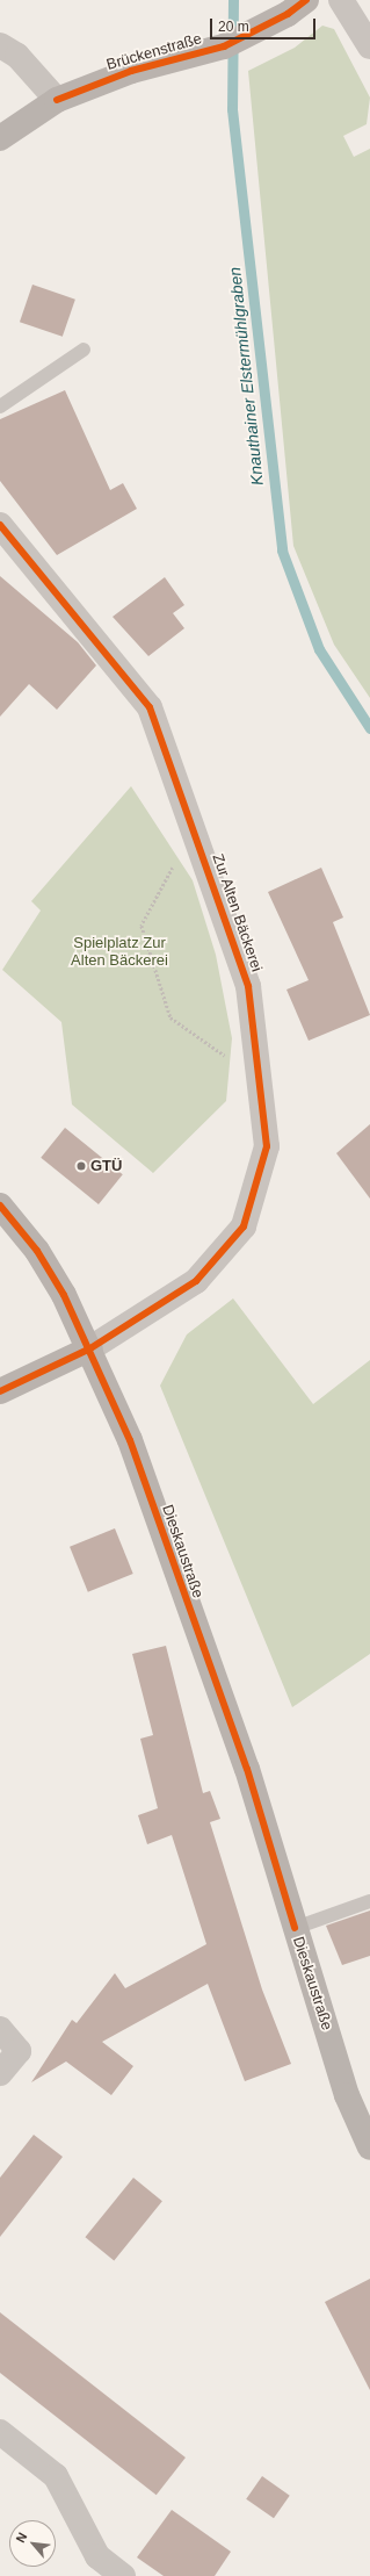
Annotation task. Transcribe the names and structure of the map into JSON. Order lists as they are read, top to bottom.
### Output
{
  "streets": {
    "main road": ["Brückenstraße", "Dieskaustraße"],
    "street": ["Zur Alten Bäckerei"]
  },
  "crossings": [
    ["Zur Alten Bäckerei", "Dieskaustraße"]
  ],
  "water": ["Knauthainer Elstermühlgraben"],
  "parks": ["Spielplatz Zur Alten Bäckerei"],
  "places": ["GTÜ"],
  "scale_bar": "20 m",
  "north": "top left"
}
